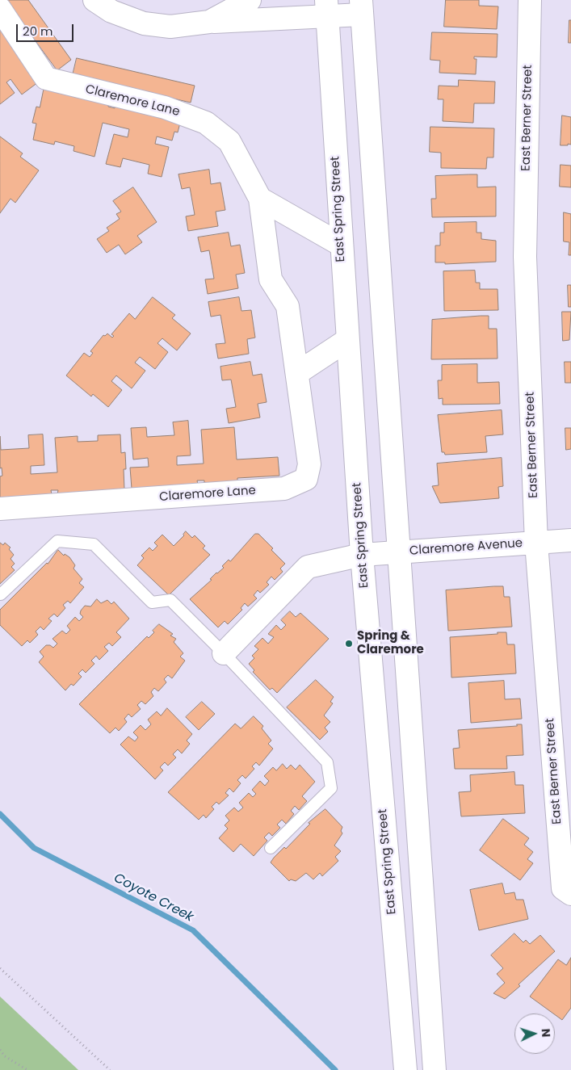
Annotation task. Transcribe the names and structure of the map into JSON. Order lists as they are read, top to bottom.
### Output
{
  "streets": {
    "main road": [
      "Claremore Lane",
      "East Berner Street",
      "East Spring Street",
      "Claremore Avenue"
    ]
  },
  "crossings": [
    ["East Berner Street", "Claremore Avenue"],
    ["East Spring Street", "Claremore Avenue"]
  ],
  "water": ["Coyote Creek"],
  "places": ["Spring & Claremore"],
  "scale_bar": "20 m",
  "north": "right"
}
